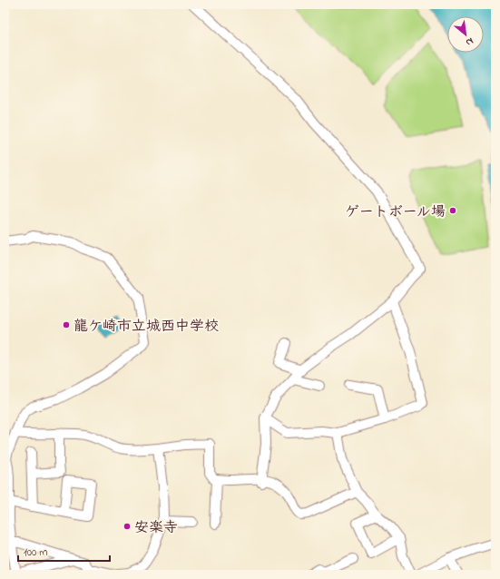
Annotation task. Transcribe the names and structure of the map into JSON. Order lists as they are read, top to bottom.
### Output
{
  "places": ["ゲートボール場", "龍ケ崎市立城西中学校", "安楽寺"],
  "scale_bar": "100 m",
  "north": "bottom right"
}
